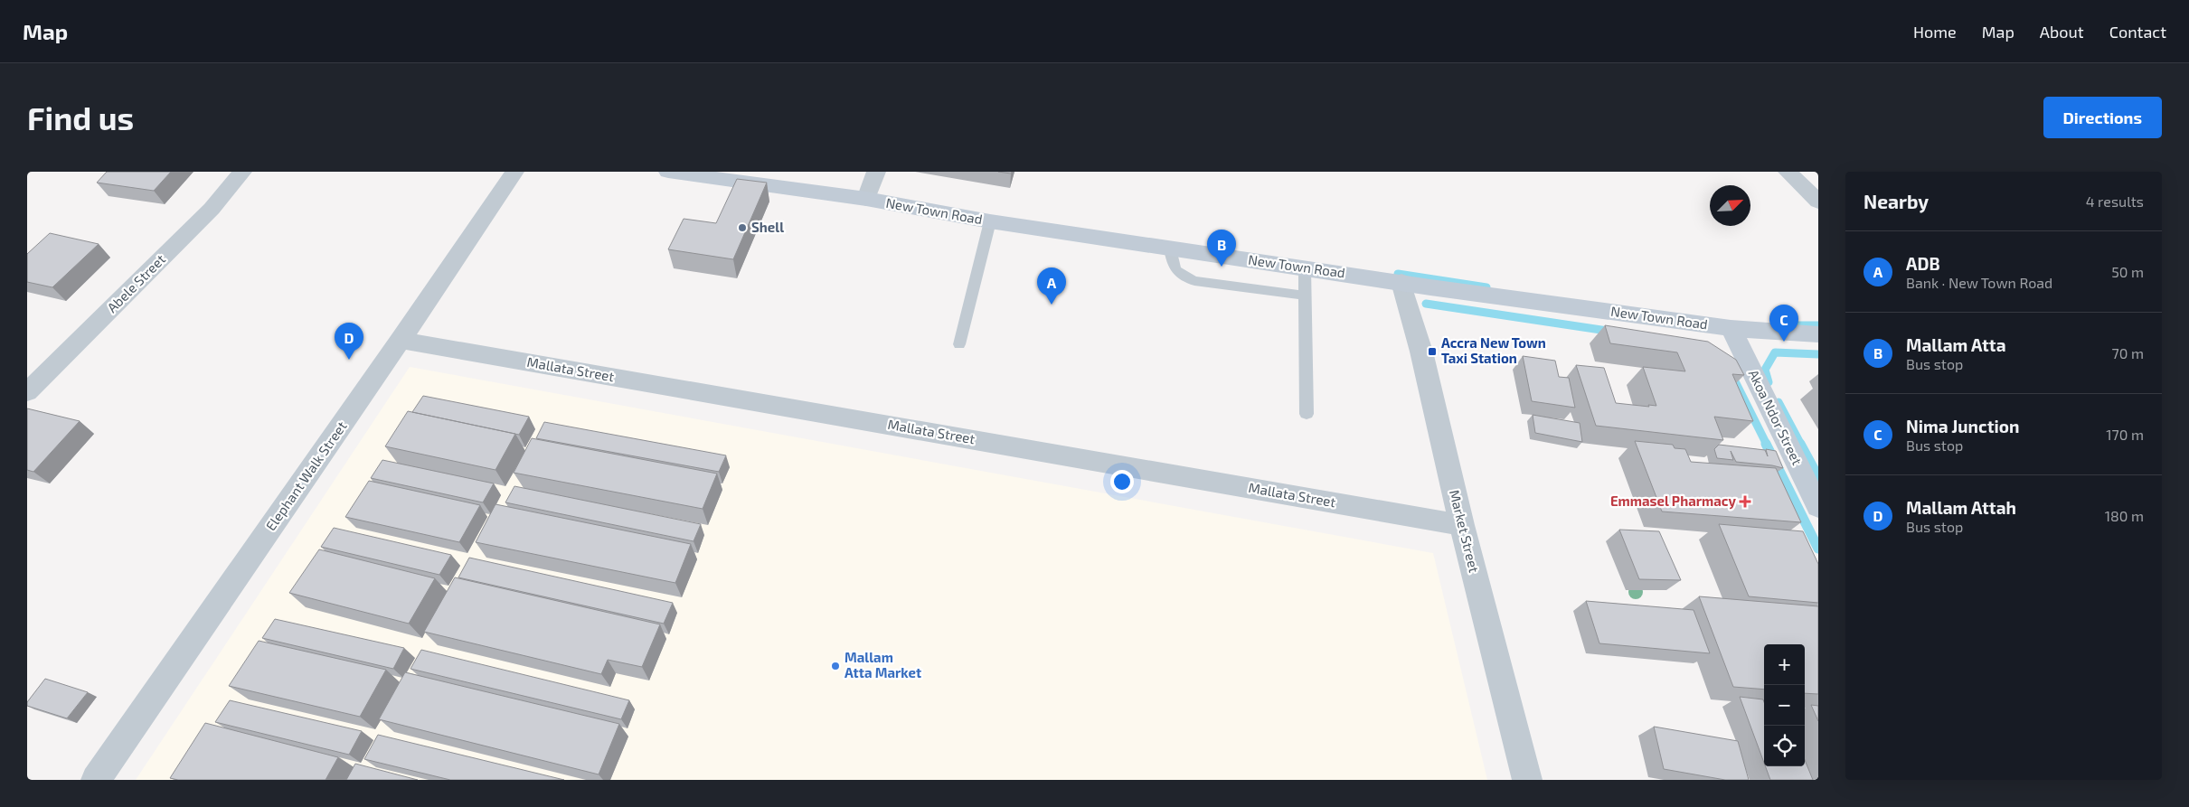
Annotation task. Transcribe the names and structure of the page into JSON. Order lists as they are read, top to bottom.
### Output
{
  "streets": {
    "street": [
      "New Town Road",
      "Abele Street",
      "Mallata Street",
      "Akoa Ndor Street",
      "Elephant Walk Street",
      "Market Street"
    ]
  },
  "crossings": [
    ["New Town Road", "Akoa Ndor Street"],
    ["New Town Road", "Market Street"],
    ["Mallata Street", "Elephant Walk Street"],
    ["Mallata Street", "Market Street"]
  ],
  "places": {
    "other": ["Shell", "Mallam Atta Market"],
    "transit": ["Accra New Town Taxi Station"],
    "health": ["Emmasel Pharmacy"]
  },
  "north": "top right",
  "page": {
    "header": "Map",
    "nav": [
      "Home",
      "Map",
      "About",
      "Contact"
    ],
    "buttons": "Directions",
    "title": "Find us",
    "heading": ["Nearby", "4 results"],
    "pins": [
      "B",
      "A",
      "C",
      "D"
    ],
    "list": [
      {
        "mark": "A",
        "name": "ADB",
        "note": "Bank · New Town Road",
        "value": "50 m"
      },
      {
        "mark": "B",
        "name": "Mallam Atta",
        "note": "Bus stop",
        "value": "70 m"
      },
      {
        "mark": "C",
        "name": "Nima Junction",
        "note": "Bus stop",
        "value": "170 m"
      },
      {
        "mark": "D",
        "name": "Mallam Attah",
        "note": "Bus stop",
        "value": "180 m"
      }
    ],
    "map_buttons": ["+", "−"]
  }
}
